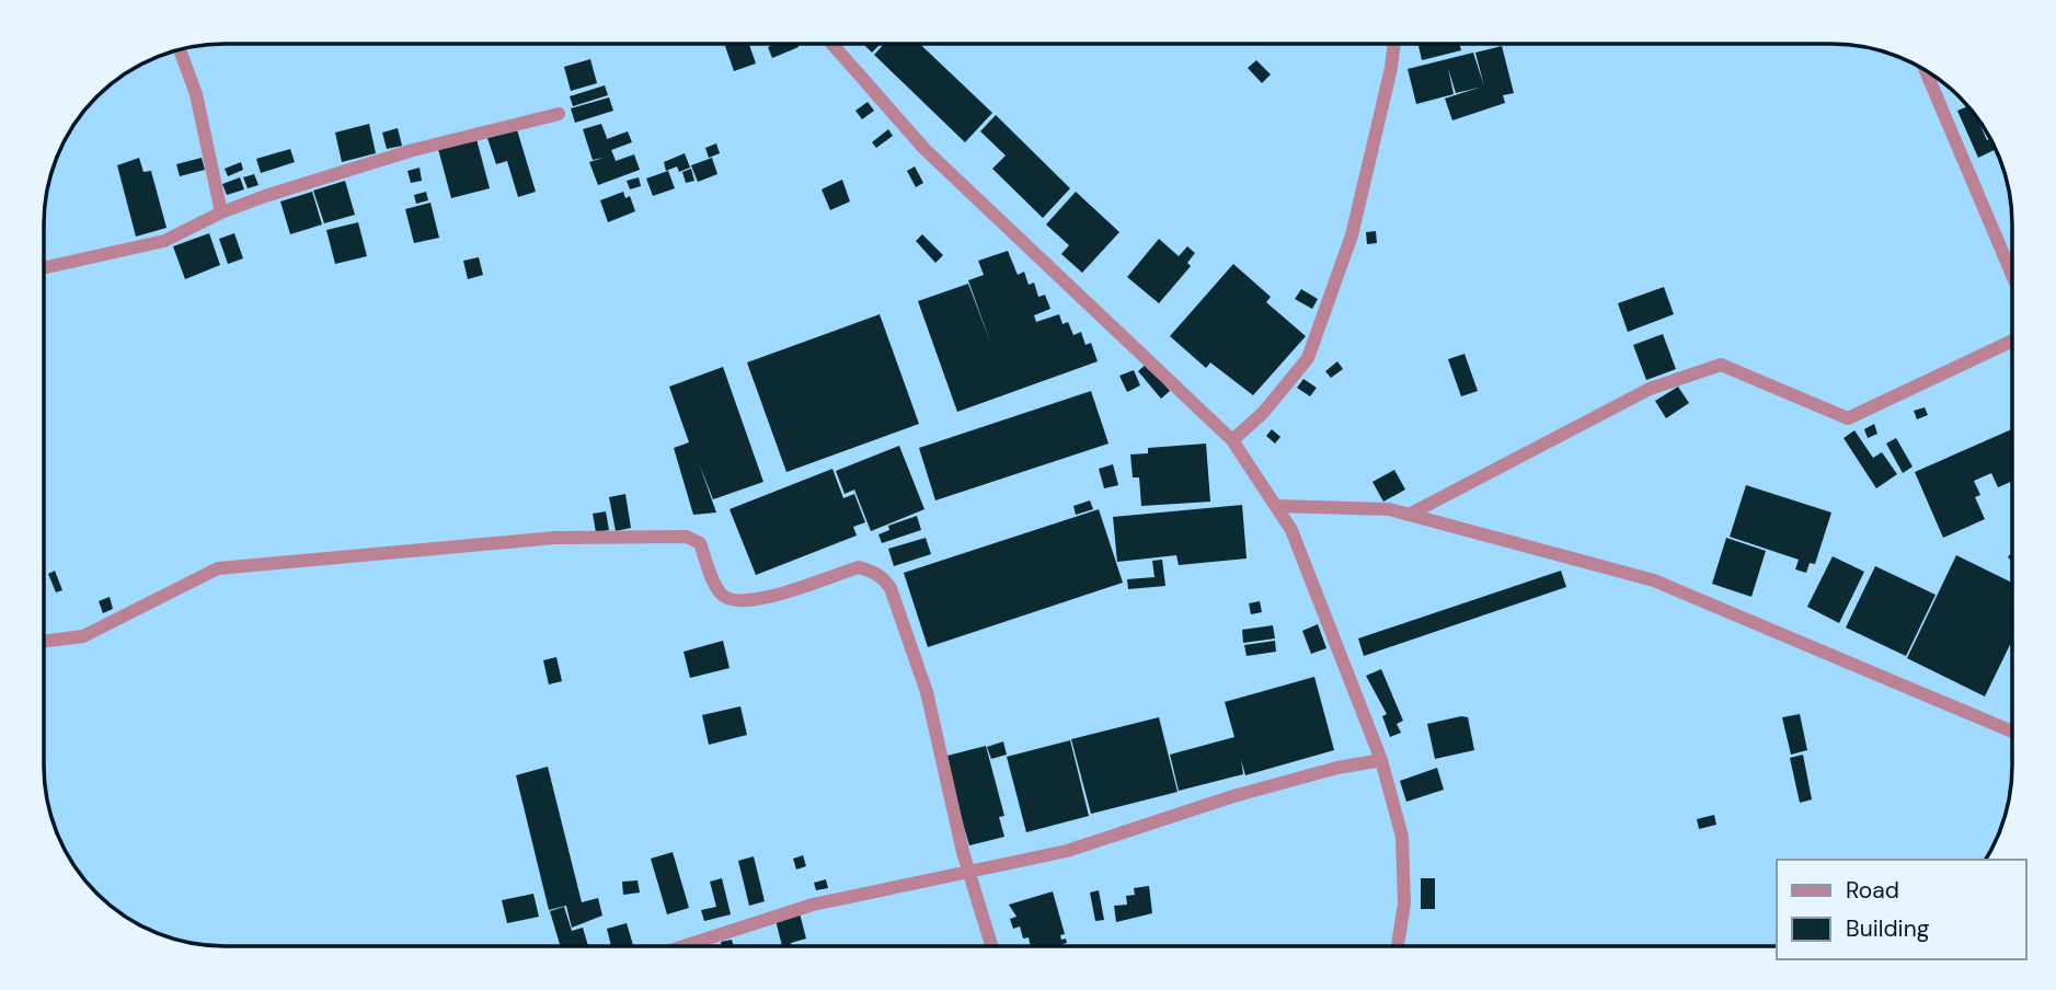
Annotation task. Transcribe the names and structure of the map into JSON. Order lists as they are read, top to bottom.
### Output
{
  "legend": ["Road", "Building"]
}
